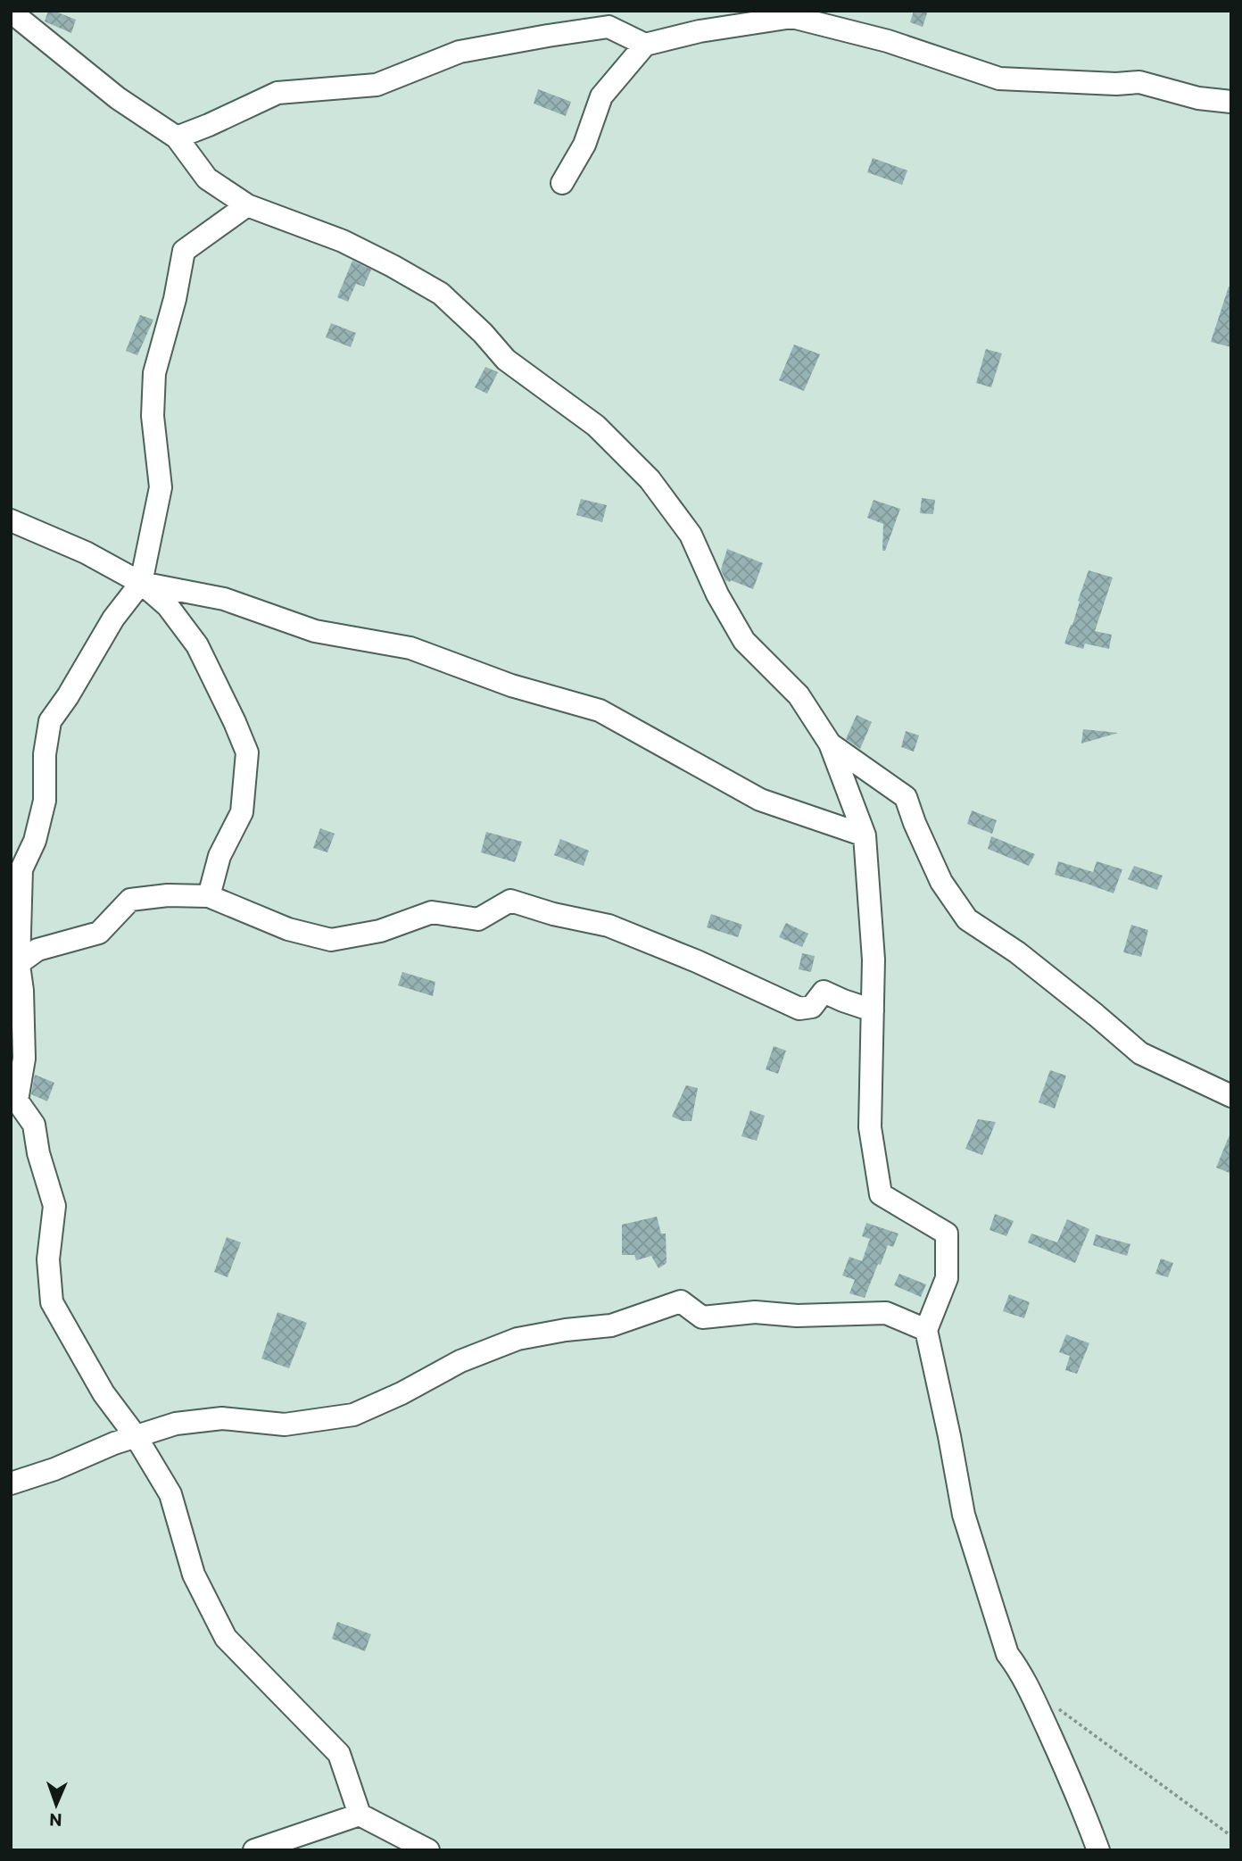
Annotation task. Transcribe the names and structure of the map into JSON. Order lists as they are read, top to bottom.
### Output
{
  "north": "bottom"
}
